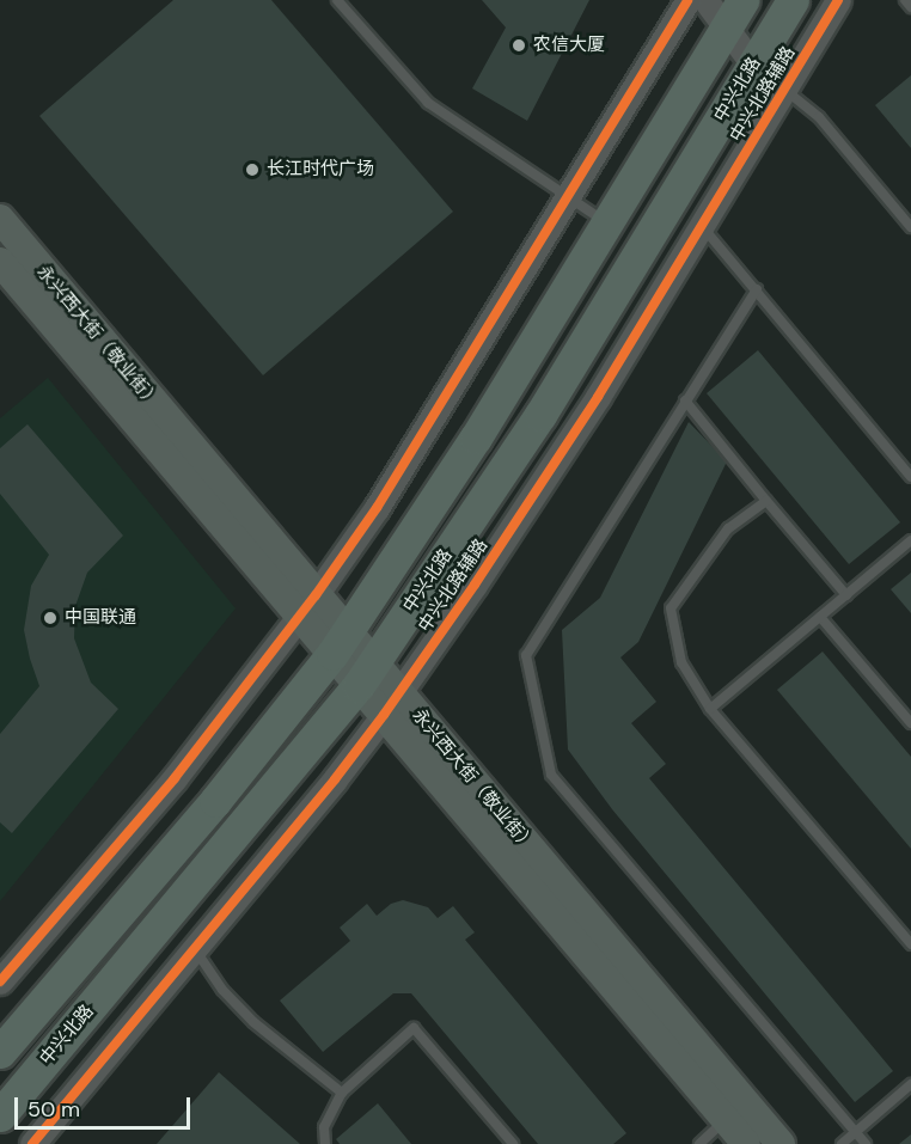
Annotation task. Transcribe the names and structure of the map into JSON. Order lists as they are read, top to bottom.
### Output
{
  "streets": {
    "main road": ["中兴北路", "永兴西大街（敬业街）"],
    "street": ["中兴北路辅路"]
  },
  "crossings": [
    ["中兴北路", "永兴西大街（敬业街）"],
    ["中兴北路辅路", "永兴西大街（敬业街）"]
  ],
  "places": ["农信大厦", "长江时代广场", "中国联通"],
  "scale_bar": "50 m"
}
